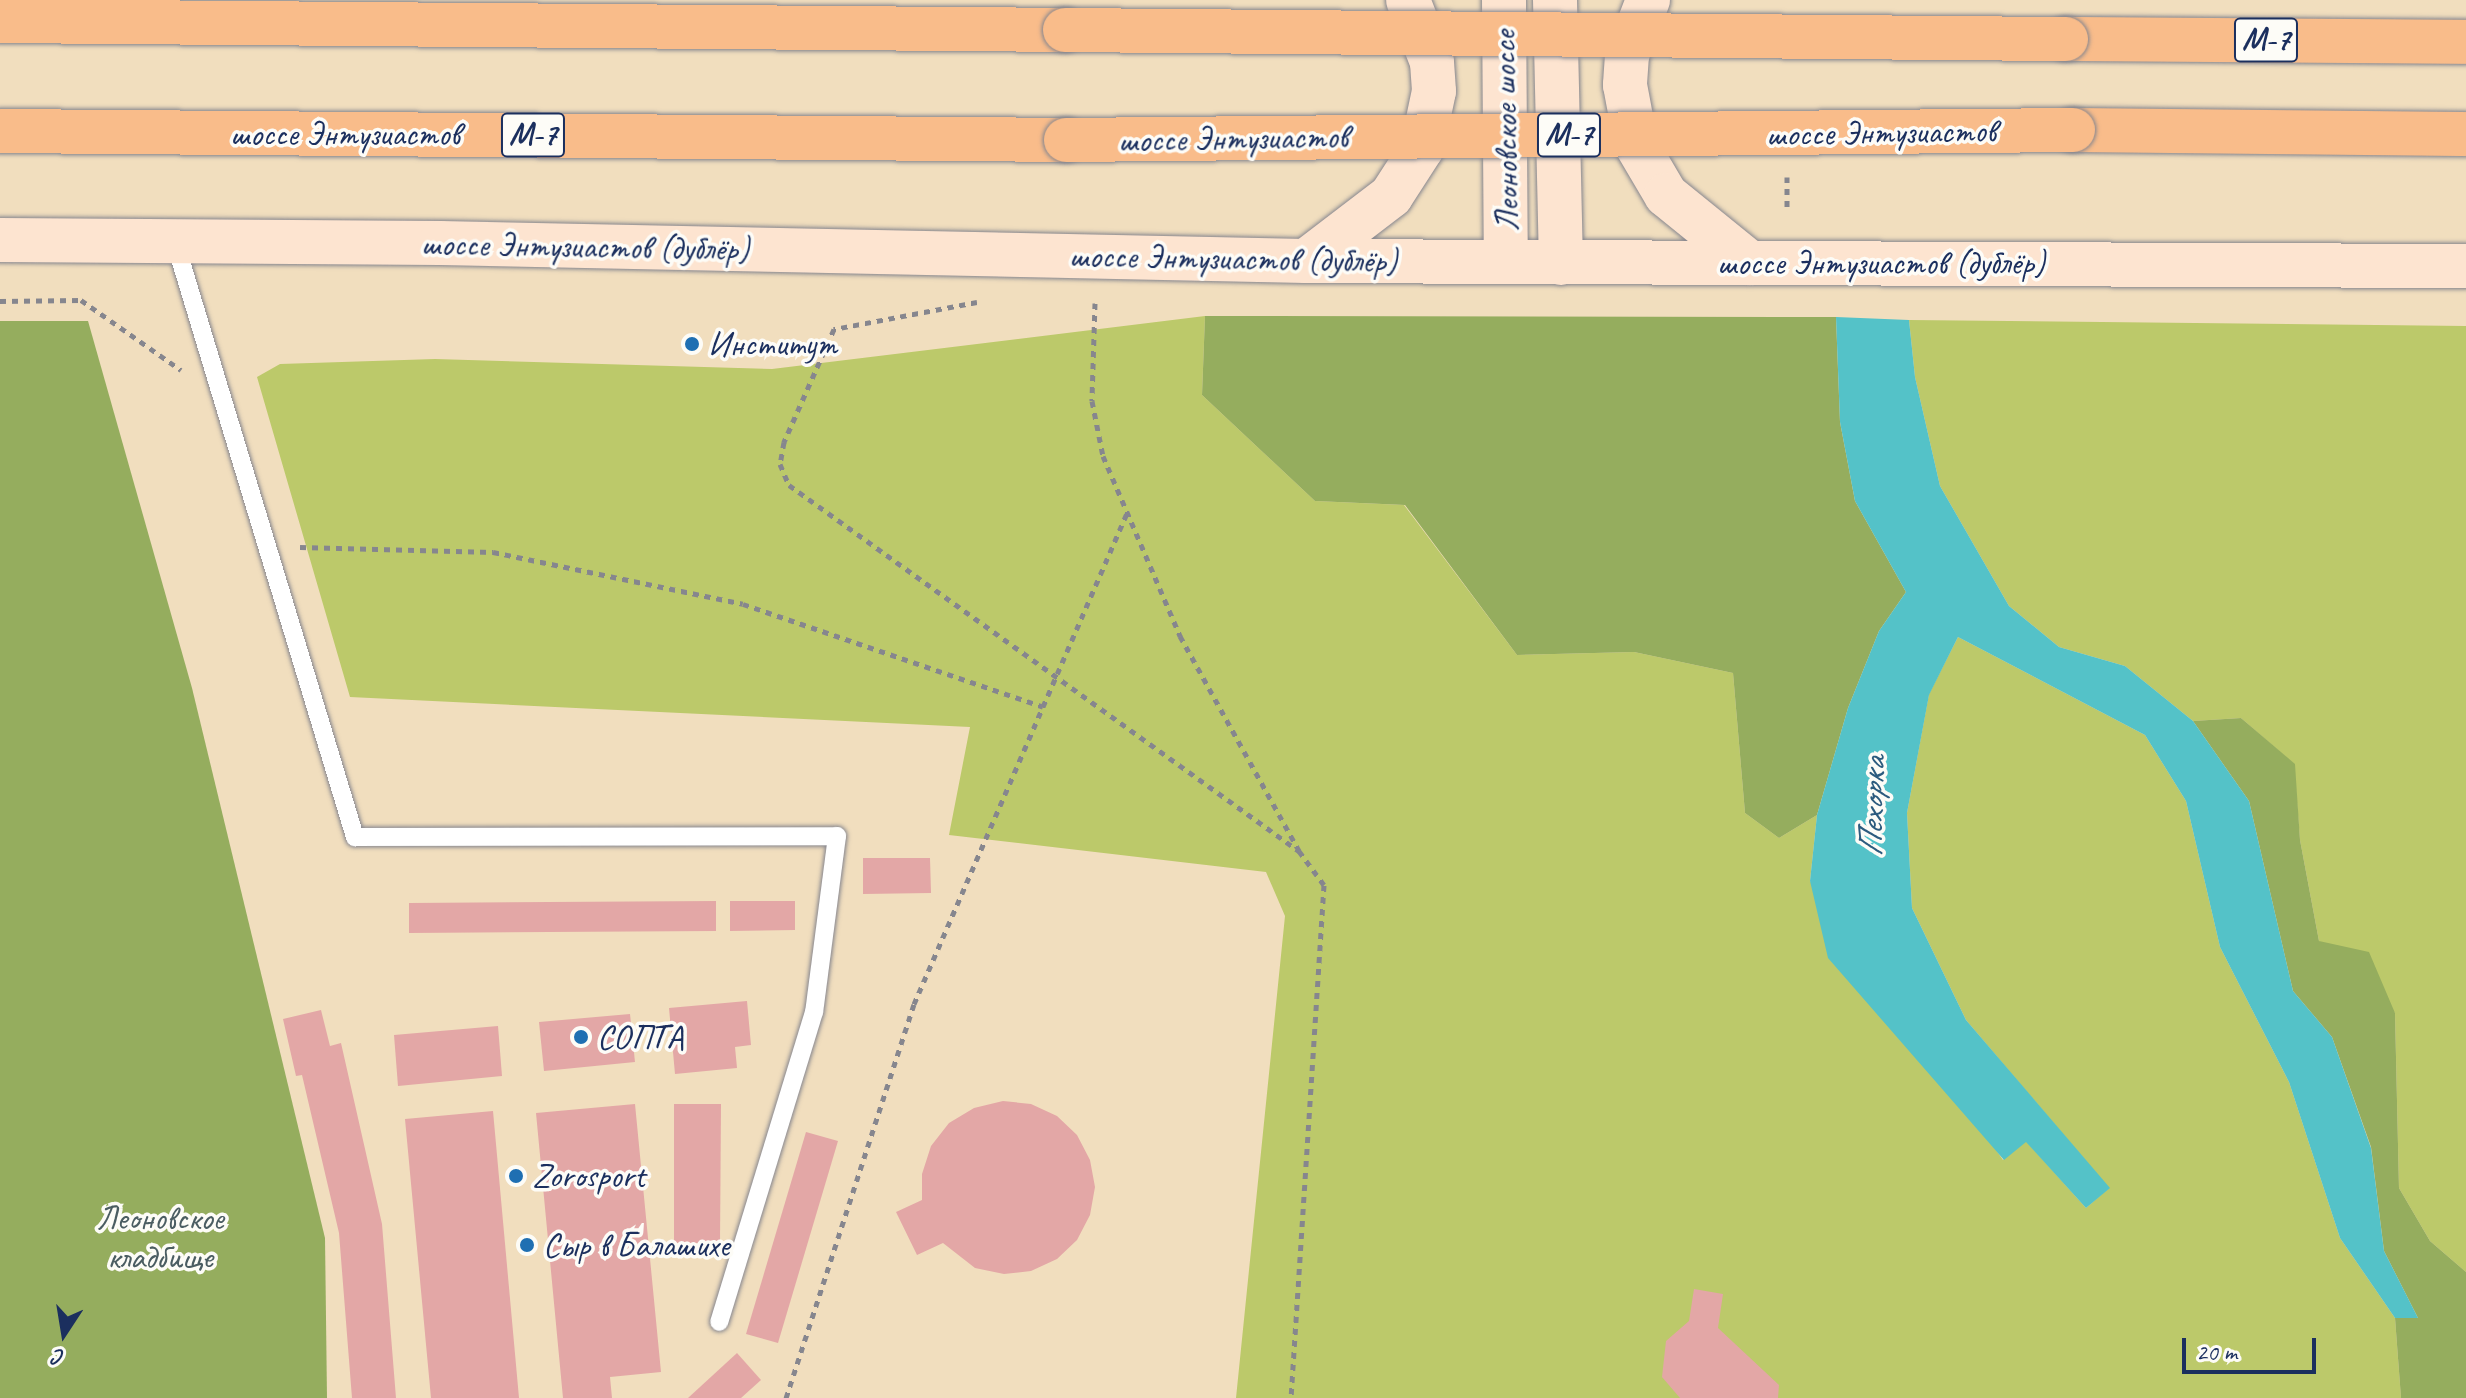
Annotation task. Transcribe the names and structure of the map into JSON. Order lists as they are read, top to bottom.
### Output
{
  "streets": {
    "highway": ["М-7", "шоссе Энтузиастов"],
    "main road": ["Леоновское шоссе", "шоссе Энтузиастов (дублёр)"]
  },
  "crossings": [
    ["Леоновское шоссе", "шоссе Энтузиастов (дублёр)"]
  ],
  "water": ["Пехорка"],
  "parks": ["Леоновское кладбище"],
  "places": [
    "Институт",
    "СОПТА",
    "Zorosport",
    "Сыр в Балашихе"
  ],
  "scale_bar": "20 m",
  "north": "bottom"
}
